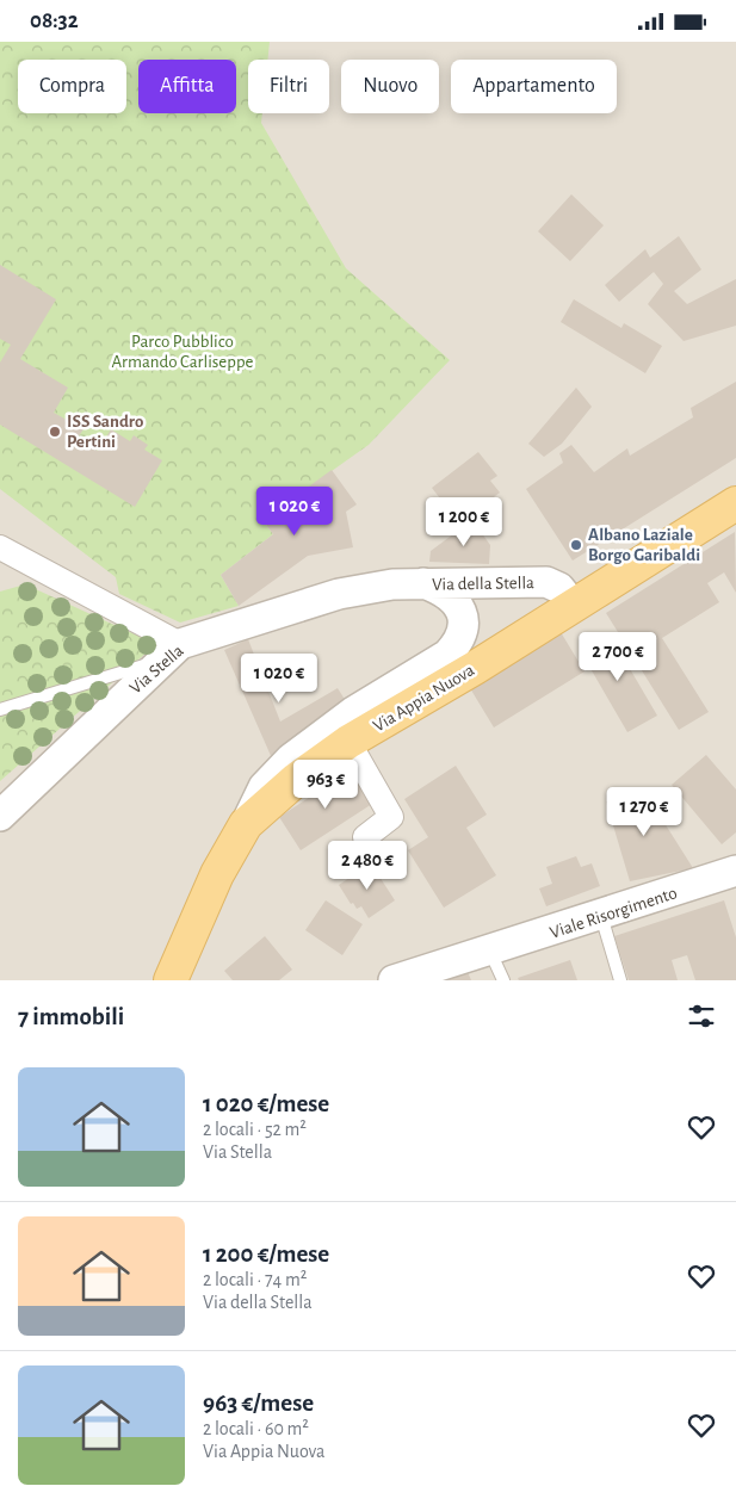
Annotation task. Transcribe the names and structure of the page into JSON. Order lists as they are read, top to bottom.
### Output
{
  "streets": {
    "main road": ["Via Appia Nuova"],
    "street": ["Via della Stella", "Via Stella", "Viale Risorgimento"]
  },
  "crossings": [
    ["Via della Stella", "Via Stella"],
    ["Via della Stella", "Via Appia Nuova"]
  ],
  "parks": ["Parco Pubblico Armando Carliseppe"],
  "places": ["ISS Sandro Pertini", "Albano Laziale Borgo Garibaldi"],
  "page": {
    "status": "08:32",
    "chip": [
      "Compra",
      "Affitta",
      "Filtri",
      "Nuovo",
      "Appartamento"
    ],
    "price": [
      "1 020 €",
      "1 200 €",
      "2 700 €",
      "1 020 €",
      "963 €",
      "1 270 €",
      "2 480 €"
    ],
    "heading": "7 immobili",
    "list": [
      {
        "name": "1 020 €/mese",
        "note": "2 locali · 52 m² · Via Stella"
      },
      {
        "name": "1 200 €/mese",
        "note": "2 locali · 74 m² · Via della Stella"
      },
      {
        "name": "963 €/mese",
        "note": "2 locali · 60 m² · Via Appia Nuova"
      }
    ]
  }
}
